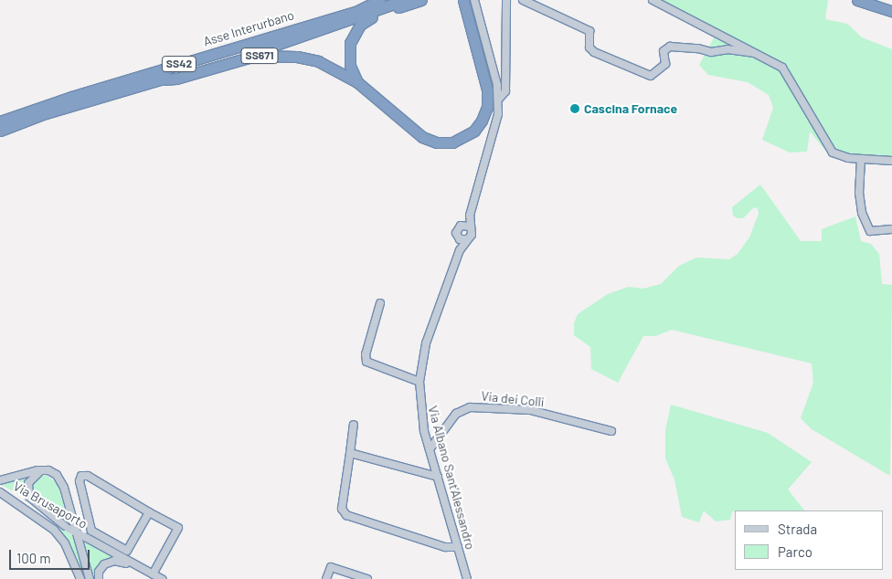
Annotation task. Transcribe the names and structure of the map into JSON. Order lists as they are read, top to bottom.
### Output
{
  "streets": {
    "highway": ["Asse Interurbano", "SS671", "SS42"],
    "street": ["Via dei Colli", "Via Albano Sant'Alessandro", "Via Brusaporto"]
  },
  "crossings": [
    ["Asse Interurbano", "SS42"],
    ["SS671", "SS42"],
    ["Via dei Colli", "Via Albano Sant'Alessandro"]
  ],
  "places": ["Cascina Fornace"],
  "legend": ["Strada", "Parco"],
  "scale_bar": "100 m"
}
